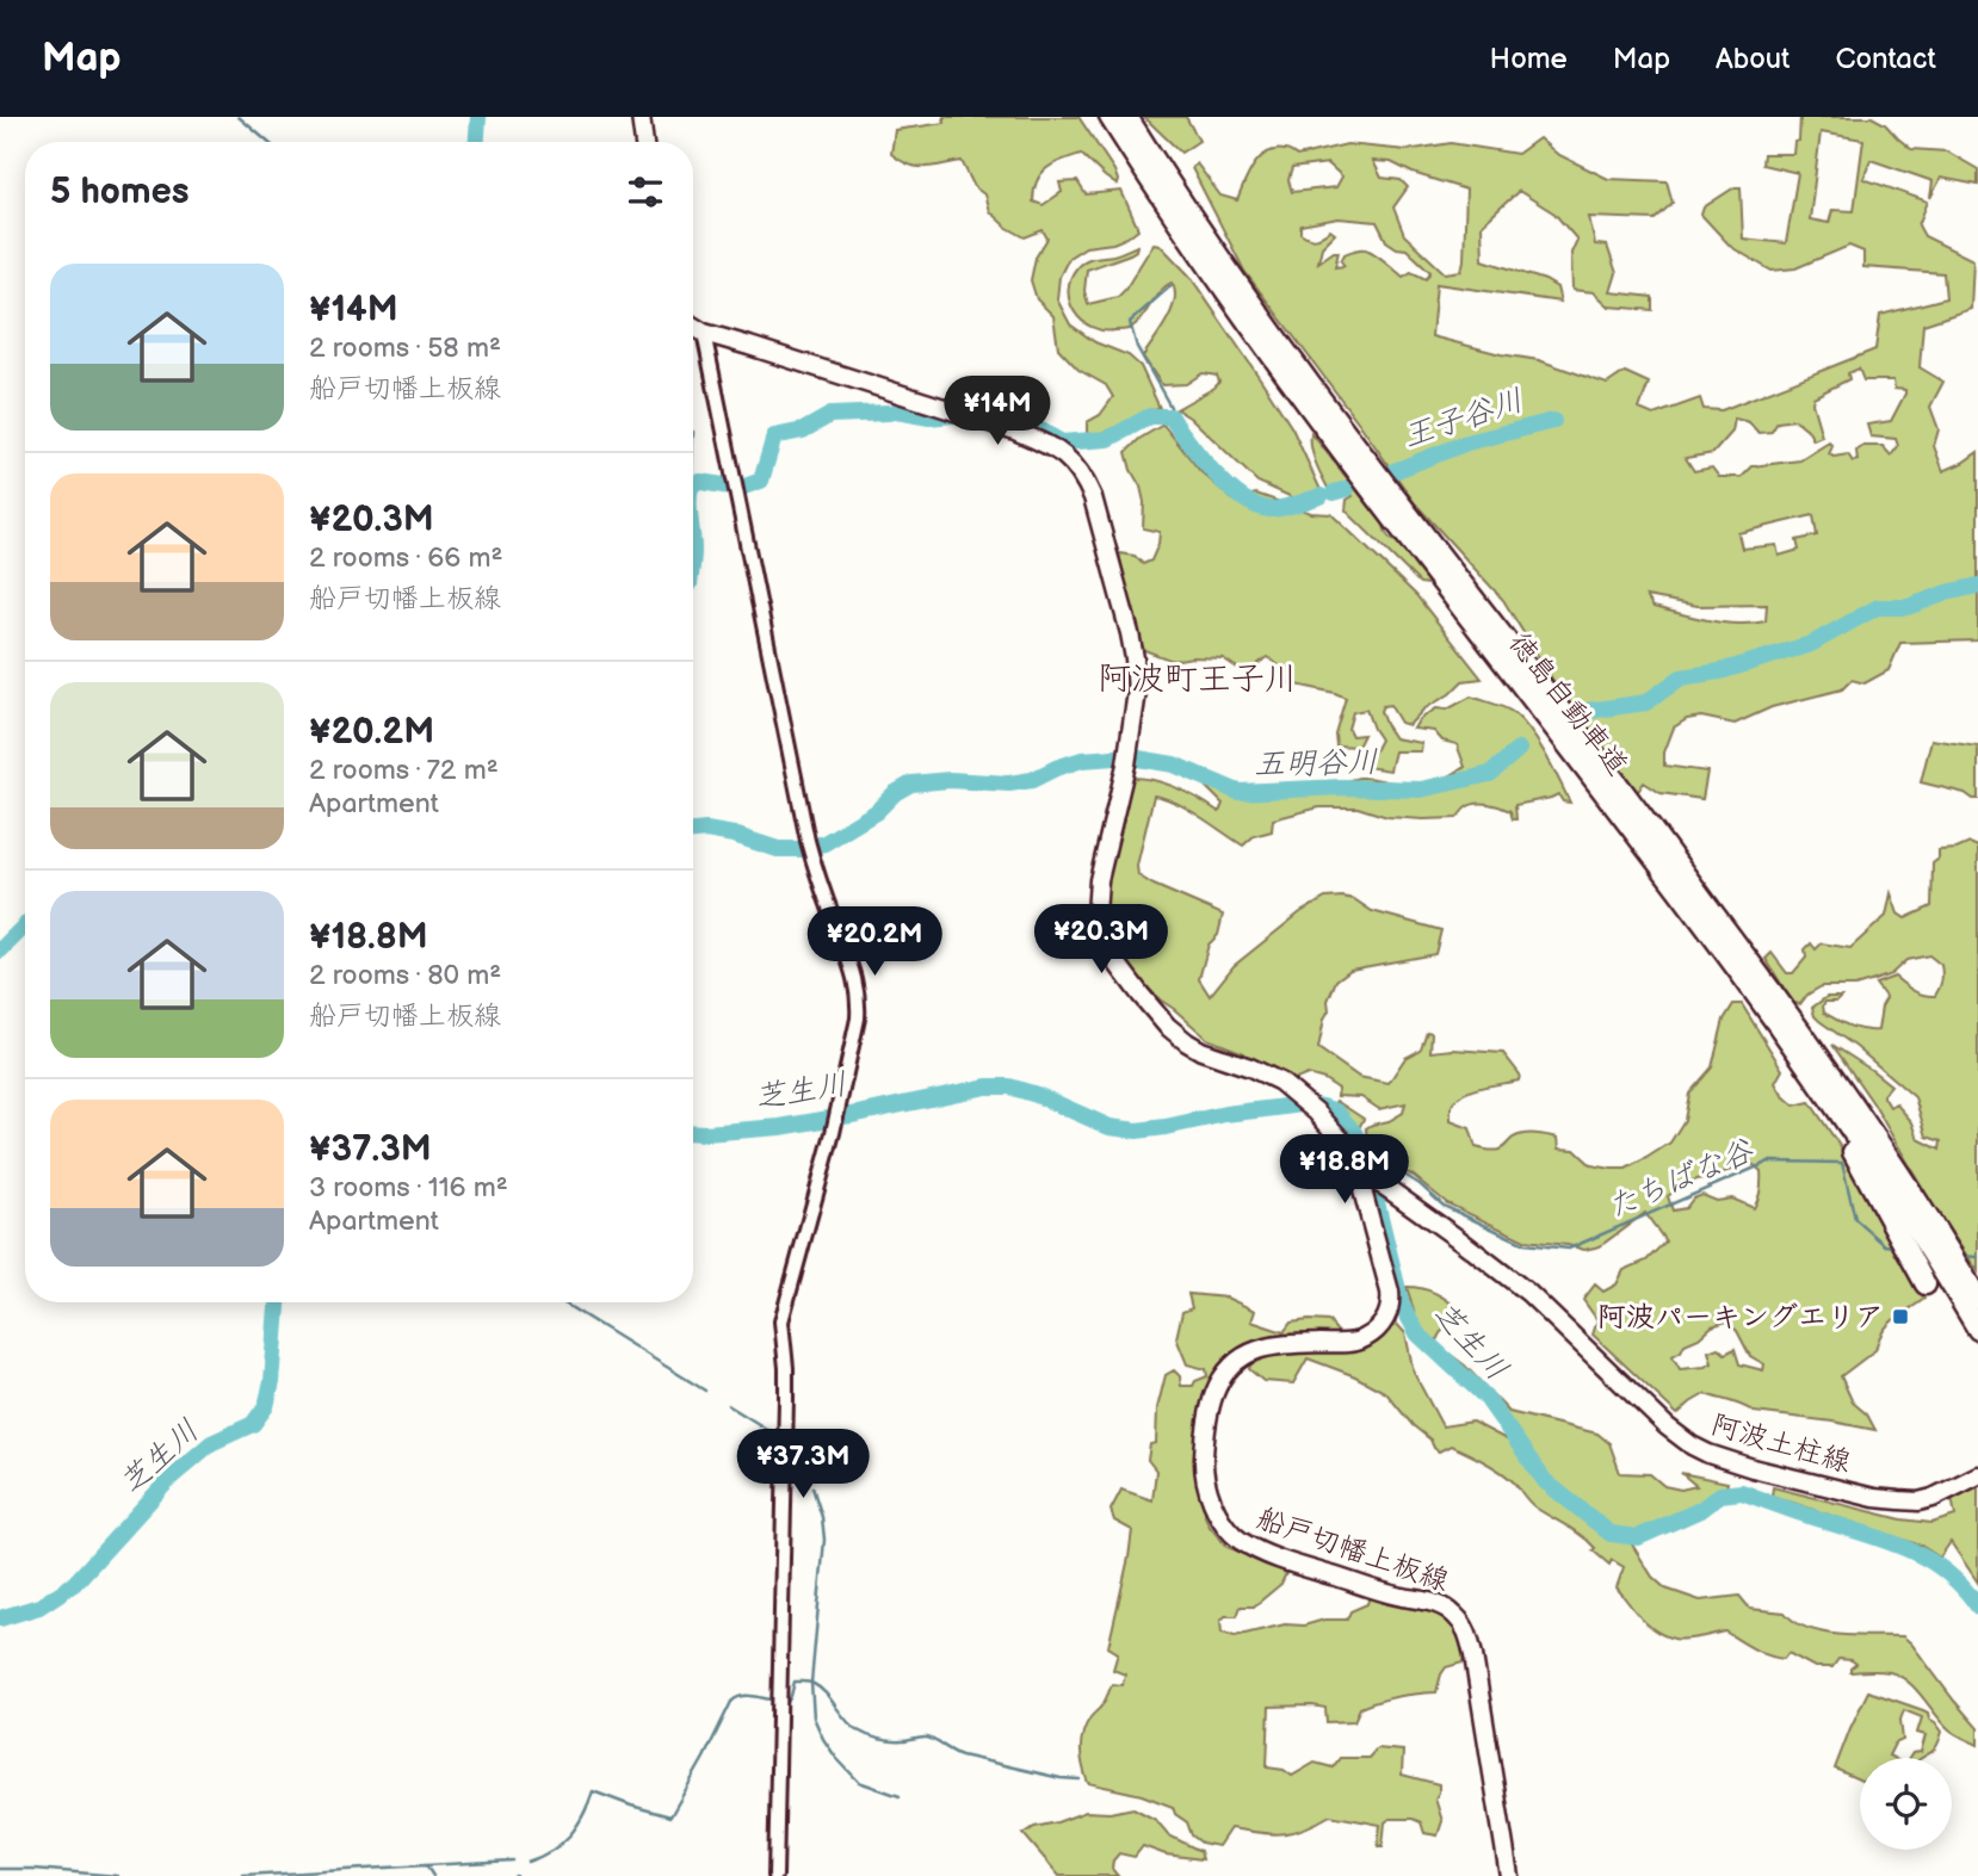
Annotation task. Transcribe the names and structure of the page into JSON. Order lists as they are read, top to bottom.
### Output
{
  "streets": {
    "highway": ["徳島自動車道"],
    "main road": ["阿波土柱線", "船戸切幡上板線"]
  },
  "crossings": [
    ["阿波土柱線", "船戸切幡上板線"]
  ],
  "districts": ["阿波町王子川"],
  "water": [
    "王子谷川",
    "五明谷川",
    "芝生川",
    "たちばな谷"
  ],
  "places": {
    "transit": ["阿波パーキングエリア"]
  },
  "page": {
    "header": "Map",
    "nav": [
      "Home",
      "Map",
      "About",
      "Contact"
    ],
    "heading": "5 homes",
    "list": [
      {
        "name": "¥14M",
        "note": "2 rooms · 58 m² · 船戸切幡上板線"
      },
      {
        "name": "¥20.3M",
        "note": "2 rooms · 66 m² · 船戸切幡上板線"
      },
      {
        "name": "¥20.2M",
        "note": "2 rooms · 72 m² · Apartment"
      },
      {
        "name": "¥18.8M",
        "note": "2 rooms · 80 m² · 船戸切幡上板線"
      },
      {
        "name": "¥37.3M",
        "note": "3 rooms · 116 m² · Apartment"
      }
    ],
    "price": [
      "¥14M",
      "¥20.3M",
      "¥20.2M",
      "¥18.8M",
      "¥37.3M"
    ]
  }
}
